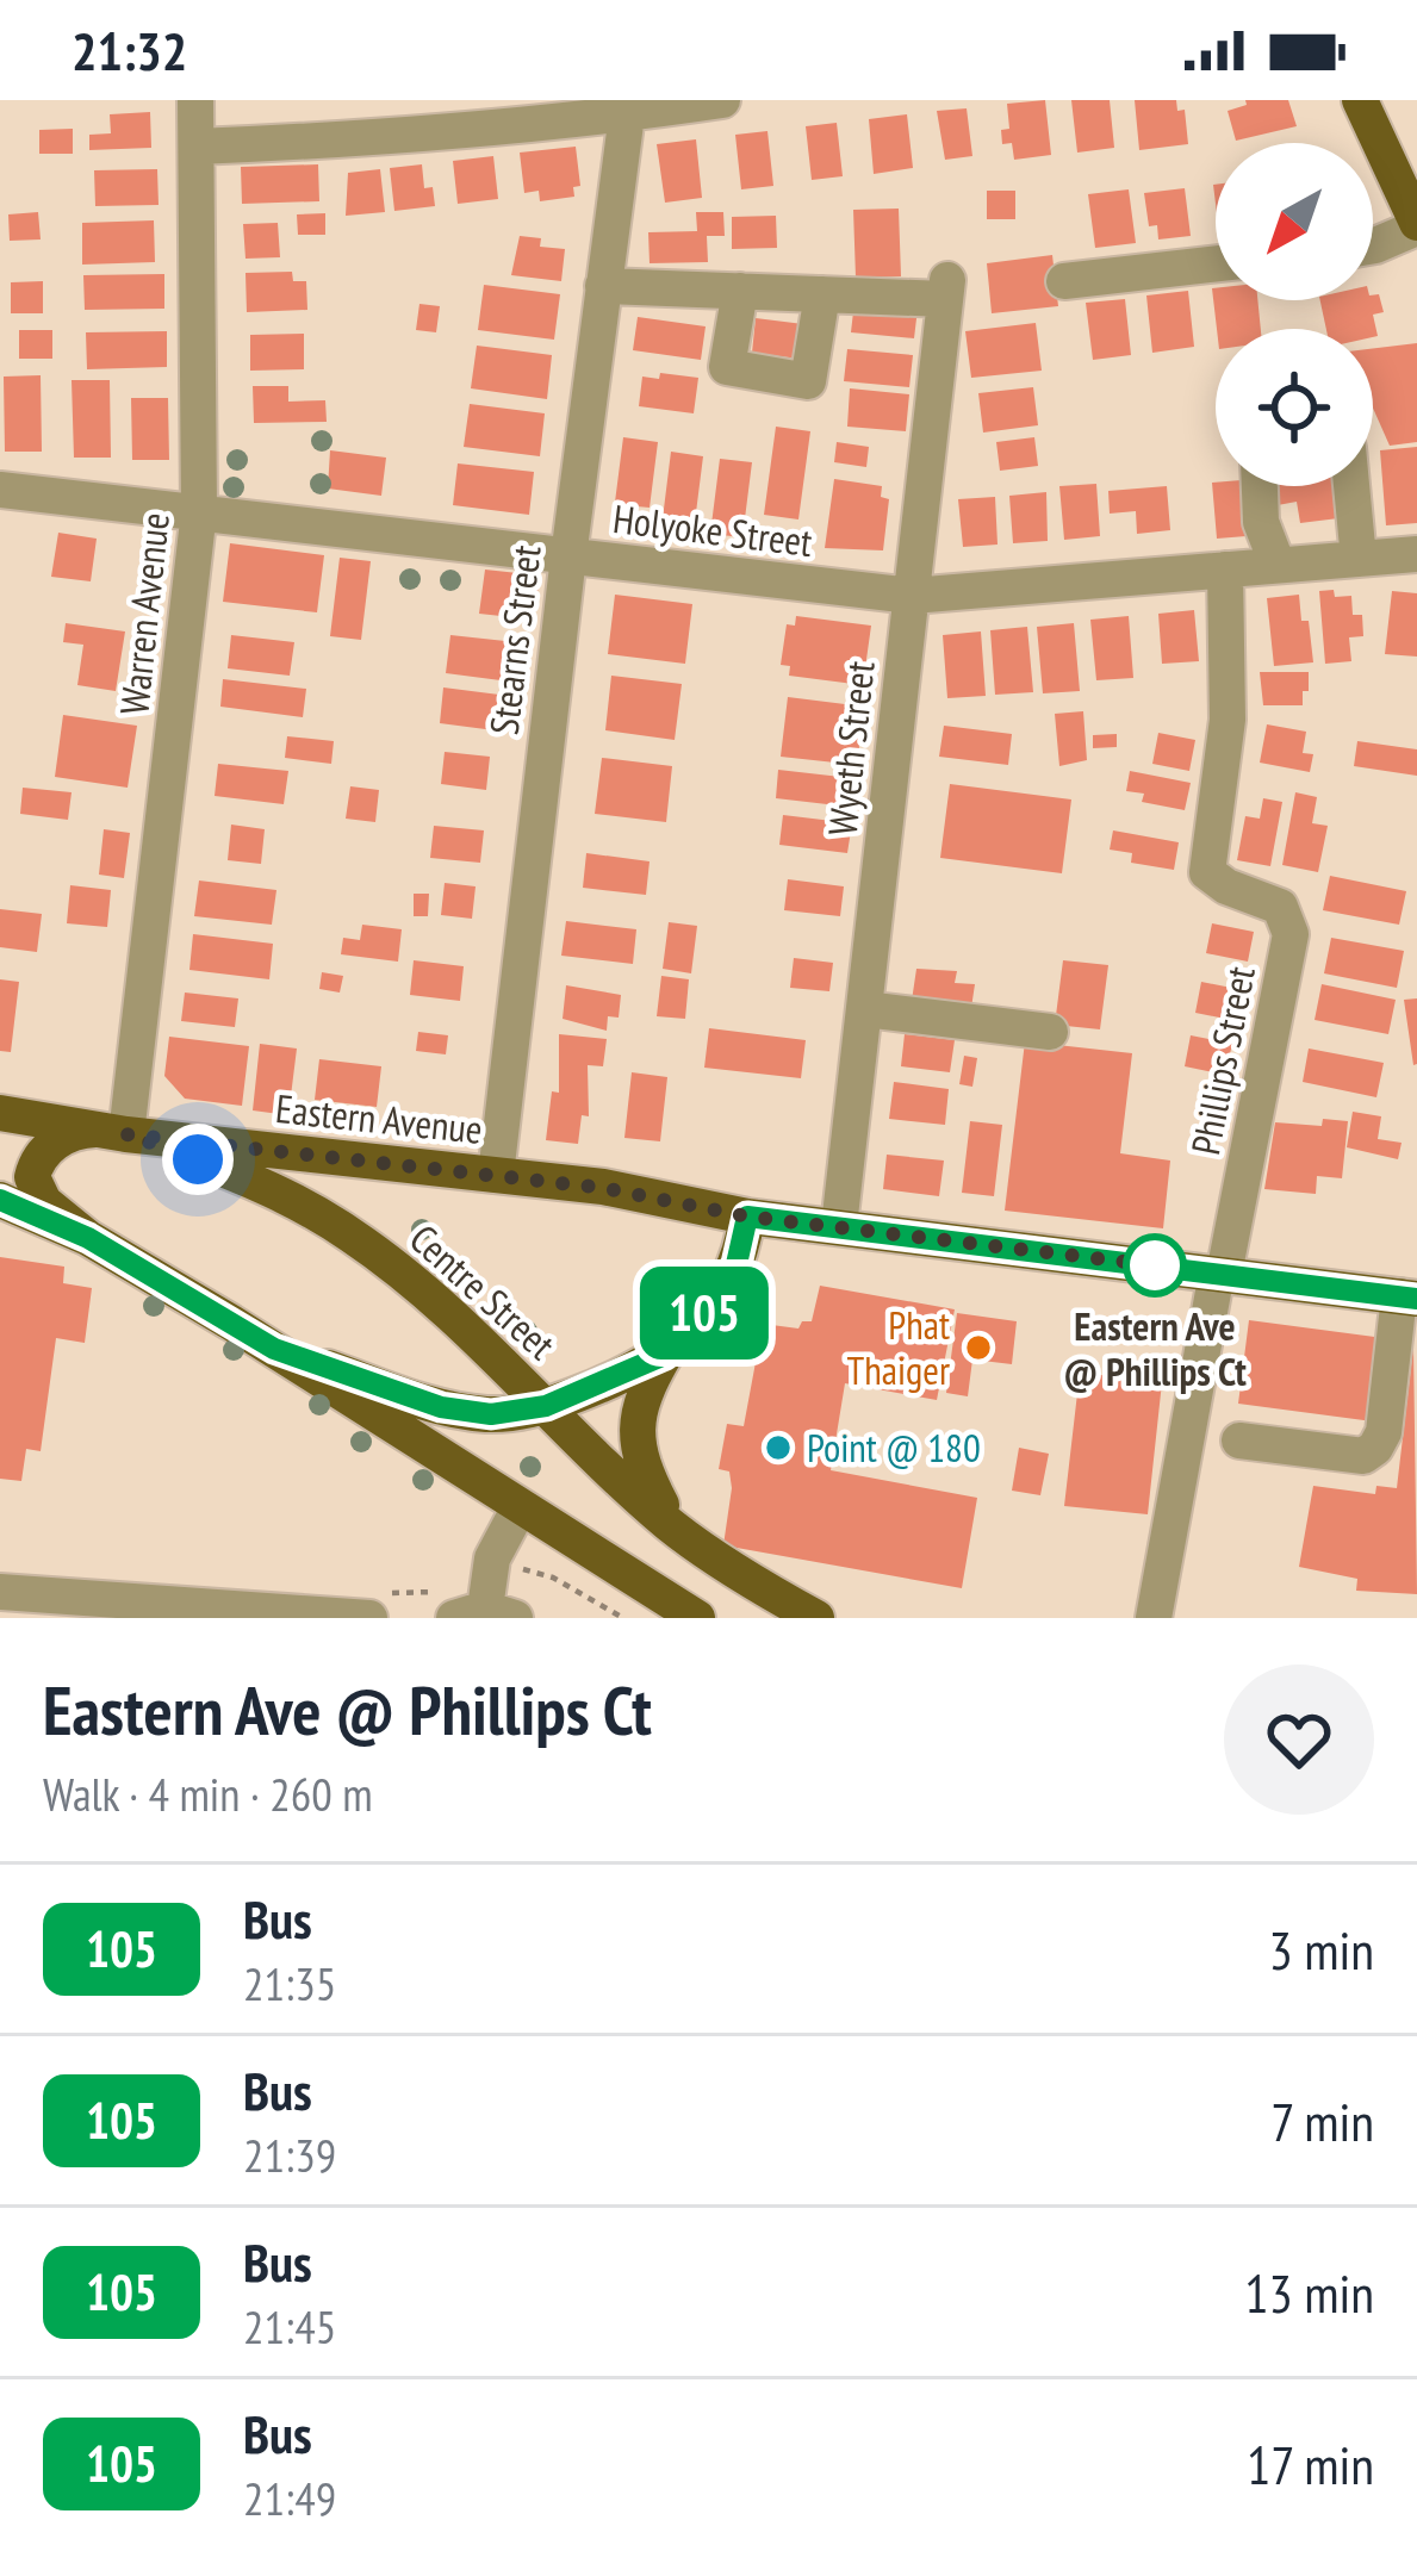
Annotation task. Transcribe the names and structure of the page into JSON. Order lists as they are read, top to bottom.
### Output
{
  "streets": {
    "main road": ["Eastern Avenue", "Centre Street"],
    "street": [
      "Holyoke Street",
      "Warren Avenue",
      "Stearns Street",
      "Wyeth Street",
      "Phillips Street"
    ]
  },
  "crossings": [
    ["Holyoke Street", "Warren Avenue"],
    ["Holyoke Street", "Stearns Street"],
    ["Holyoke Street", "Wyeth Street"],
    ["Holyoke Street", "Phillips Street"],
    ["Warren Avenue", "Eastern Avenue"],
    ["Warren Avenue", "Centre Street"],
    ["Stearns Street", "Eastern Avenue"],
    ["Wyeth Street", "Eastern Avenue"],
    ["Phillips Street", "Eastern Avenue"],
    ["Eastern Avenue", "Centre Street"]
  ],
  "places": ["Eastern Ave @ Phillips Ct", "Phat Thaiger", "Point @ 180"],
  "lines": ["bus line 105"],
  "north": "bottom left",
  "page": {
    "status": "21:32",
    "on_map": "105",
    "heading": ["Eastern Ave @ Phillips Ct", "Walk · 4 min · 260 m"],
    "list": [
      {
        "mark": "105",
        "name": "Bus",
        "note": "21:35",
        "value": "3 min"
      },
      {
        "mark": "105",
        "name": "Bus",
        "note": "21:39",
        "value": "7 min"
      },
      {
        "mark": "105",
        "name": "Bus",
        "note": "21:45",
        "value": "13 min"
      },
      {
        "mark": "105",
        "name": "Bus",
        "note": "21:49",
        "value": "17 min"
      }
    ]
  }
}
